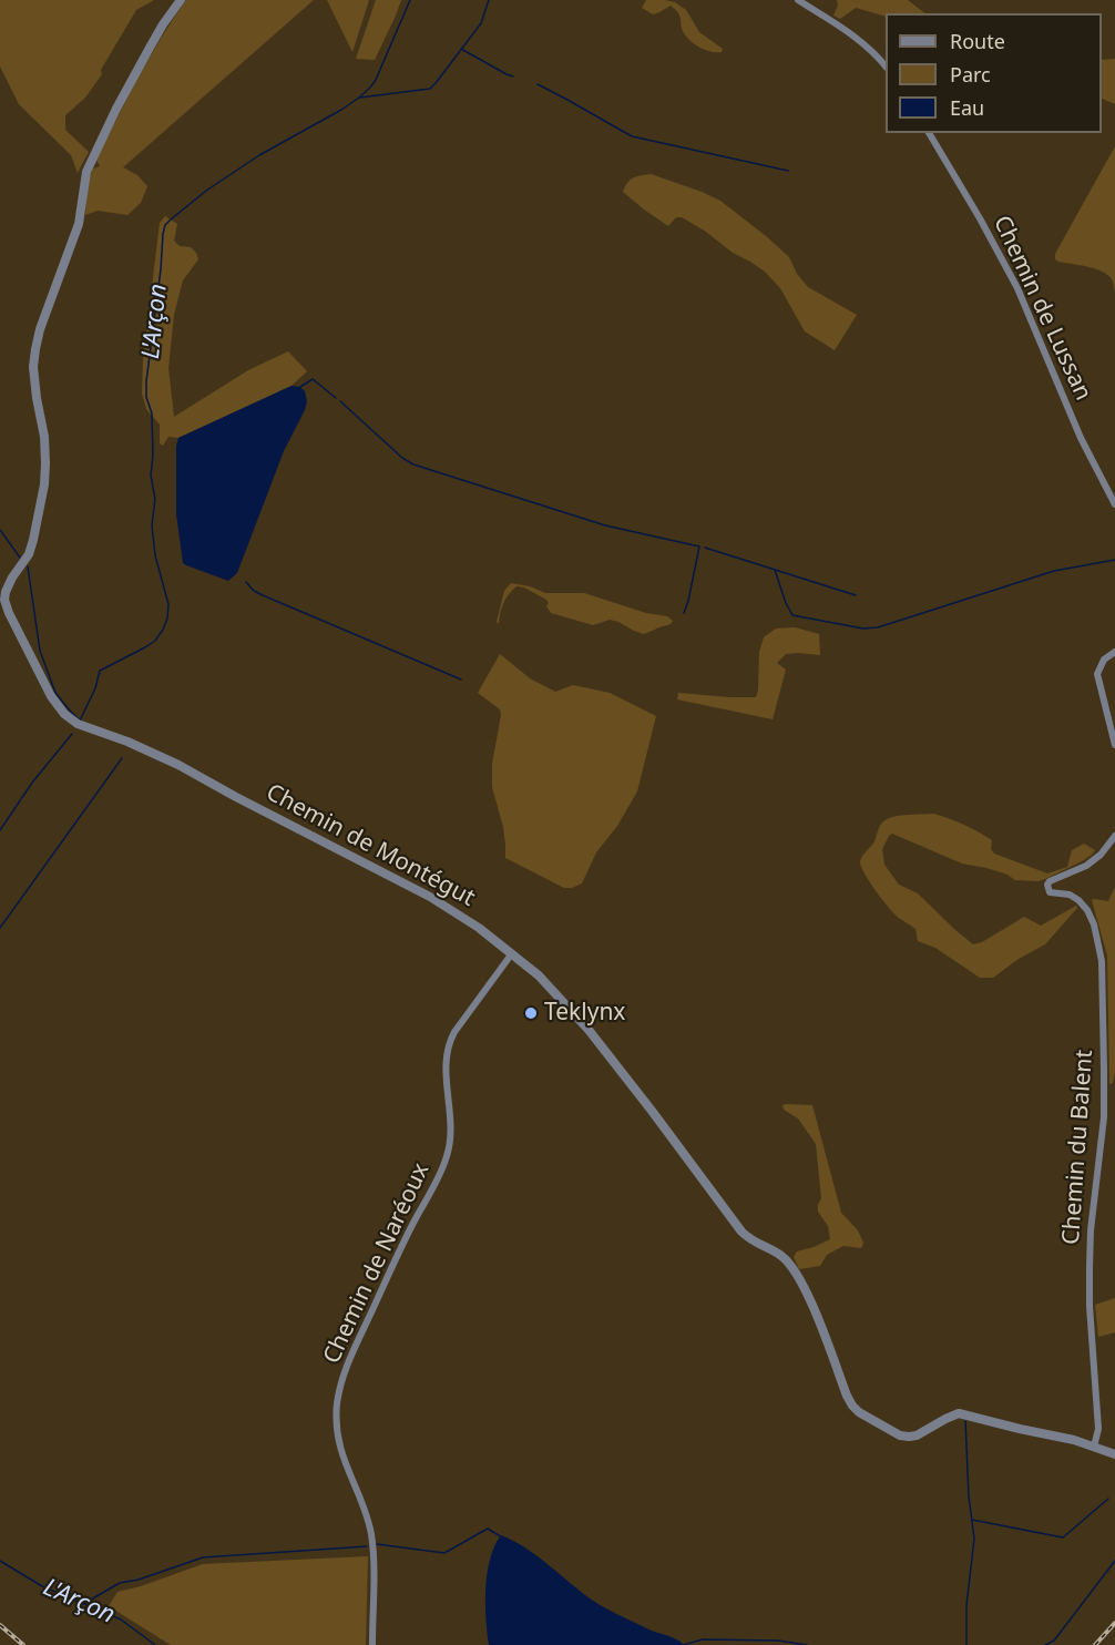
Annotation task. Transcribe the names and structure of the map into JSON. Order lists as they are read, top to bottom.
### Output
{
  "streets": {
    "street": [
      "Chemin de Lussan",
      "Chemin de Montégut",
      "Chemin du Balent",
      "Chemin de Naréoux"
    ]
  },
  "crossings": [
    ["Chemin de Montégut", "Chemin du Balent"],
    ["Chemin de Montégut", "Chemin de Naréoux"]
  ],
  "water": ["L'Arçon"],
  "places": ["Teklynx"],
  "legend": ["Route", "Parc", "Eau"]
}
